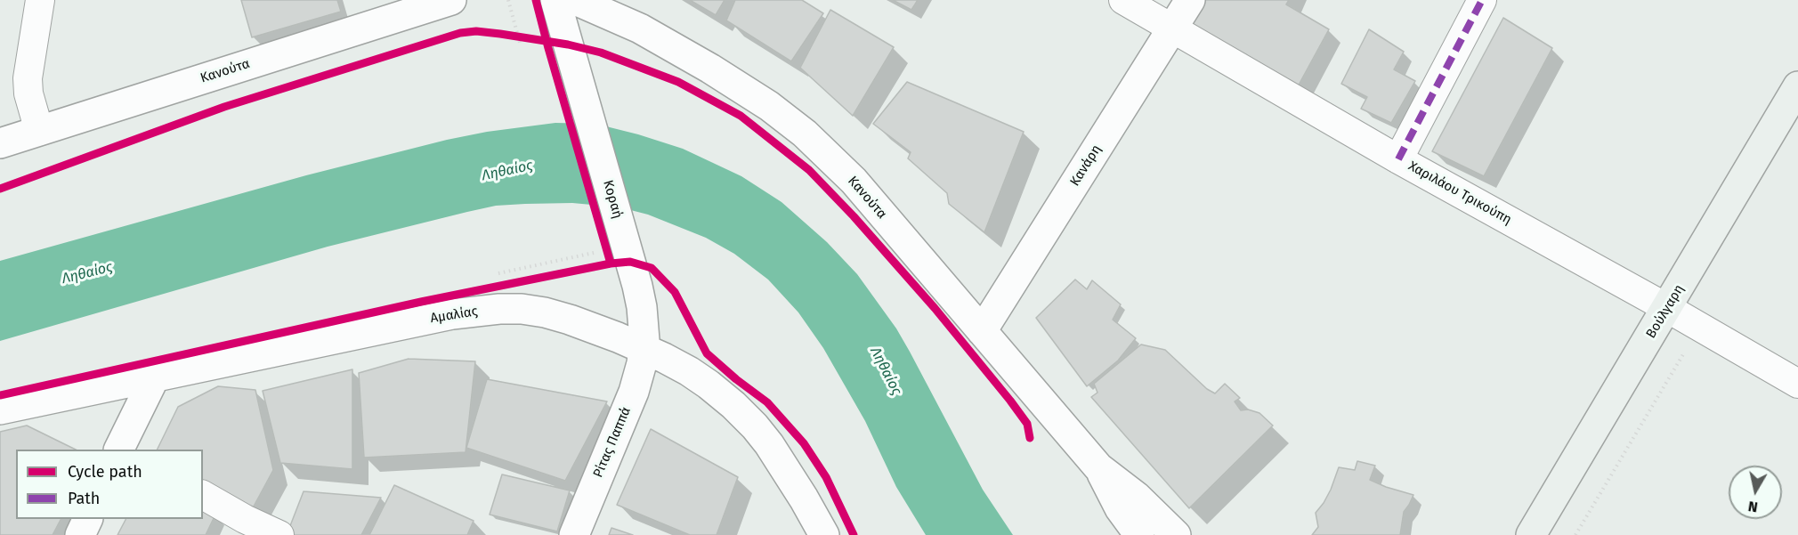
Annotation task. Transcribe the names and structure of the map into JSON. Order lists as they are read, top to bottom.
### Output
{
  "streets": {
    "main road": ["Βούλγαρη"],
    "street": [
      "Κανούτα",
      "Κανάρη",
      "Χαριλάου Τρικούπη",
      "Κοραή",
      "Αμαλίας",
      "Ρίτας Παππά"
    ]
  },
  "crossings": [
    ["Κανούτα", "Κανάρη"],
    ["Κανάρη", "Χαριλάου Τρικούπη"],
    ["Χαριλάου Τρικούπη", "Βούλγαρη"],
    ["Κοραή", "Αμαλίας"],
    ["Κοραή", "Ρίτας Παππά"],
    ["Αμαλίας", "Ρίτας Παππά"]
  ],
  "water": ["Ληθαίος"],
  "legend": ["Cycle path", "Path"],
  "north": "bottom"
}
